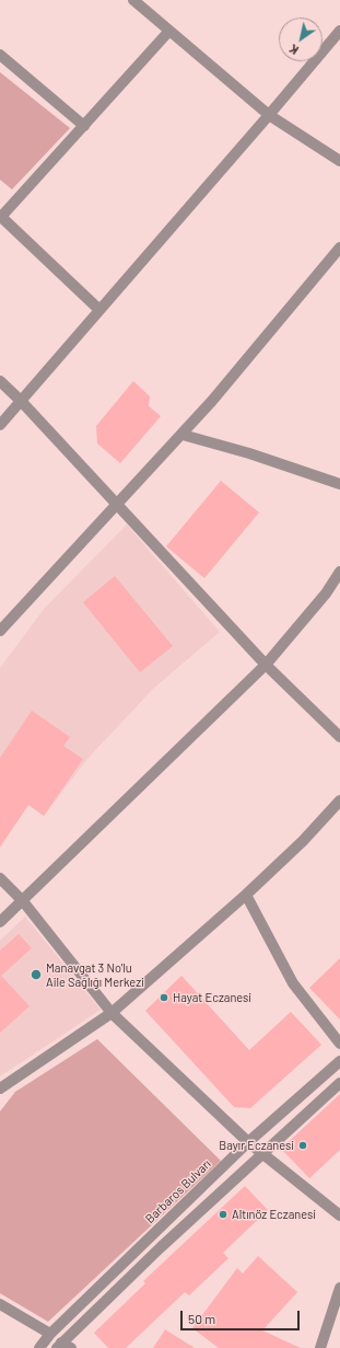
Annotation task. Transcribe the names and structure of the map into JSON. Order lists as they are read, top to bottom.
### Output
{
  "streets": {
    "street": ["Barbaros Bulvarı"]
  },
  "places": [
    "Manavgat 3 No'lu Aile Sağlığı Merkezi",
    "Hayat Eczanesi",
    "Bayır Eczanesi",
    "Altınöz Eczanesi"
  ],
  "scale_bar": "50 m",
  "north": "bottom left"
}
